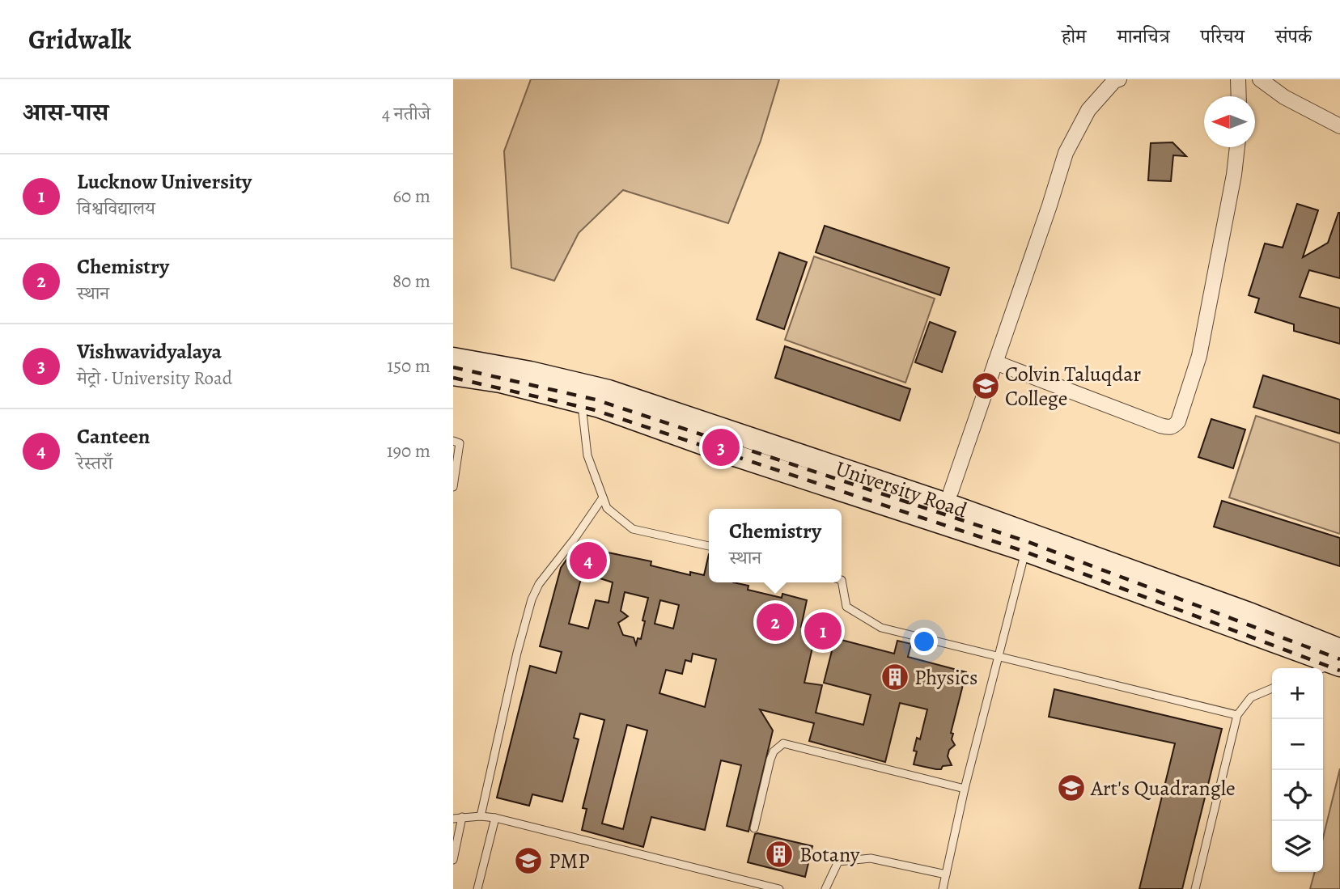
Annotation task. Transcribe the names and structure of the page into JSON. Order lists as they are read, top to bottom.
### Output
{
  "streets": {
    "main road": ["University Road"]
  },
  "places": {
    "school or university": ["Colvin Taluqdar College", "Art's Quadrangle", "PMP"],
    "building": ["Physics", "Botany"]
  },
  "north": "left",
  "page": {
    "header": "Gridwalk",
    "nav": [
      "होम",
      "मानचित्र",
      "परिचय",
      "संपर्क"
    ],
    "heading": ["आस-पास", "4 नतीजे"],
    "list": [
      {
        "mark": "1",
        "name": "Lucknow University",
        "note": "विश्वविद्यालय",
        "value": "60 m"
      },
      {
        "mark": "2",
        "name": "Chemistry",
        "note": "स्थान",
        "value": "80 m"
      },
      {
        "mark": "3",
        "name": "Vishwavidyalaya",
        "note": "मेट्रो · University Road",
        "value": "150 m"
      },
      {
        "mark": "4",
        "name": "Canteen",
        "note": "रेस्तराँ",
        "value": "190 m"
      }
    ],
    "pins": [
      "3",
      "4",
      "2",
      "1"
    ],
    "popup": ["Chemistry", "स्थान"],
    "map_buttons": ["+", "−"]
  }
}
